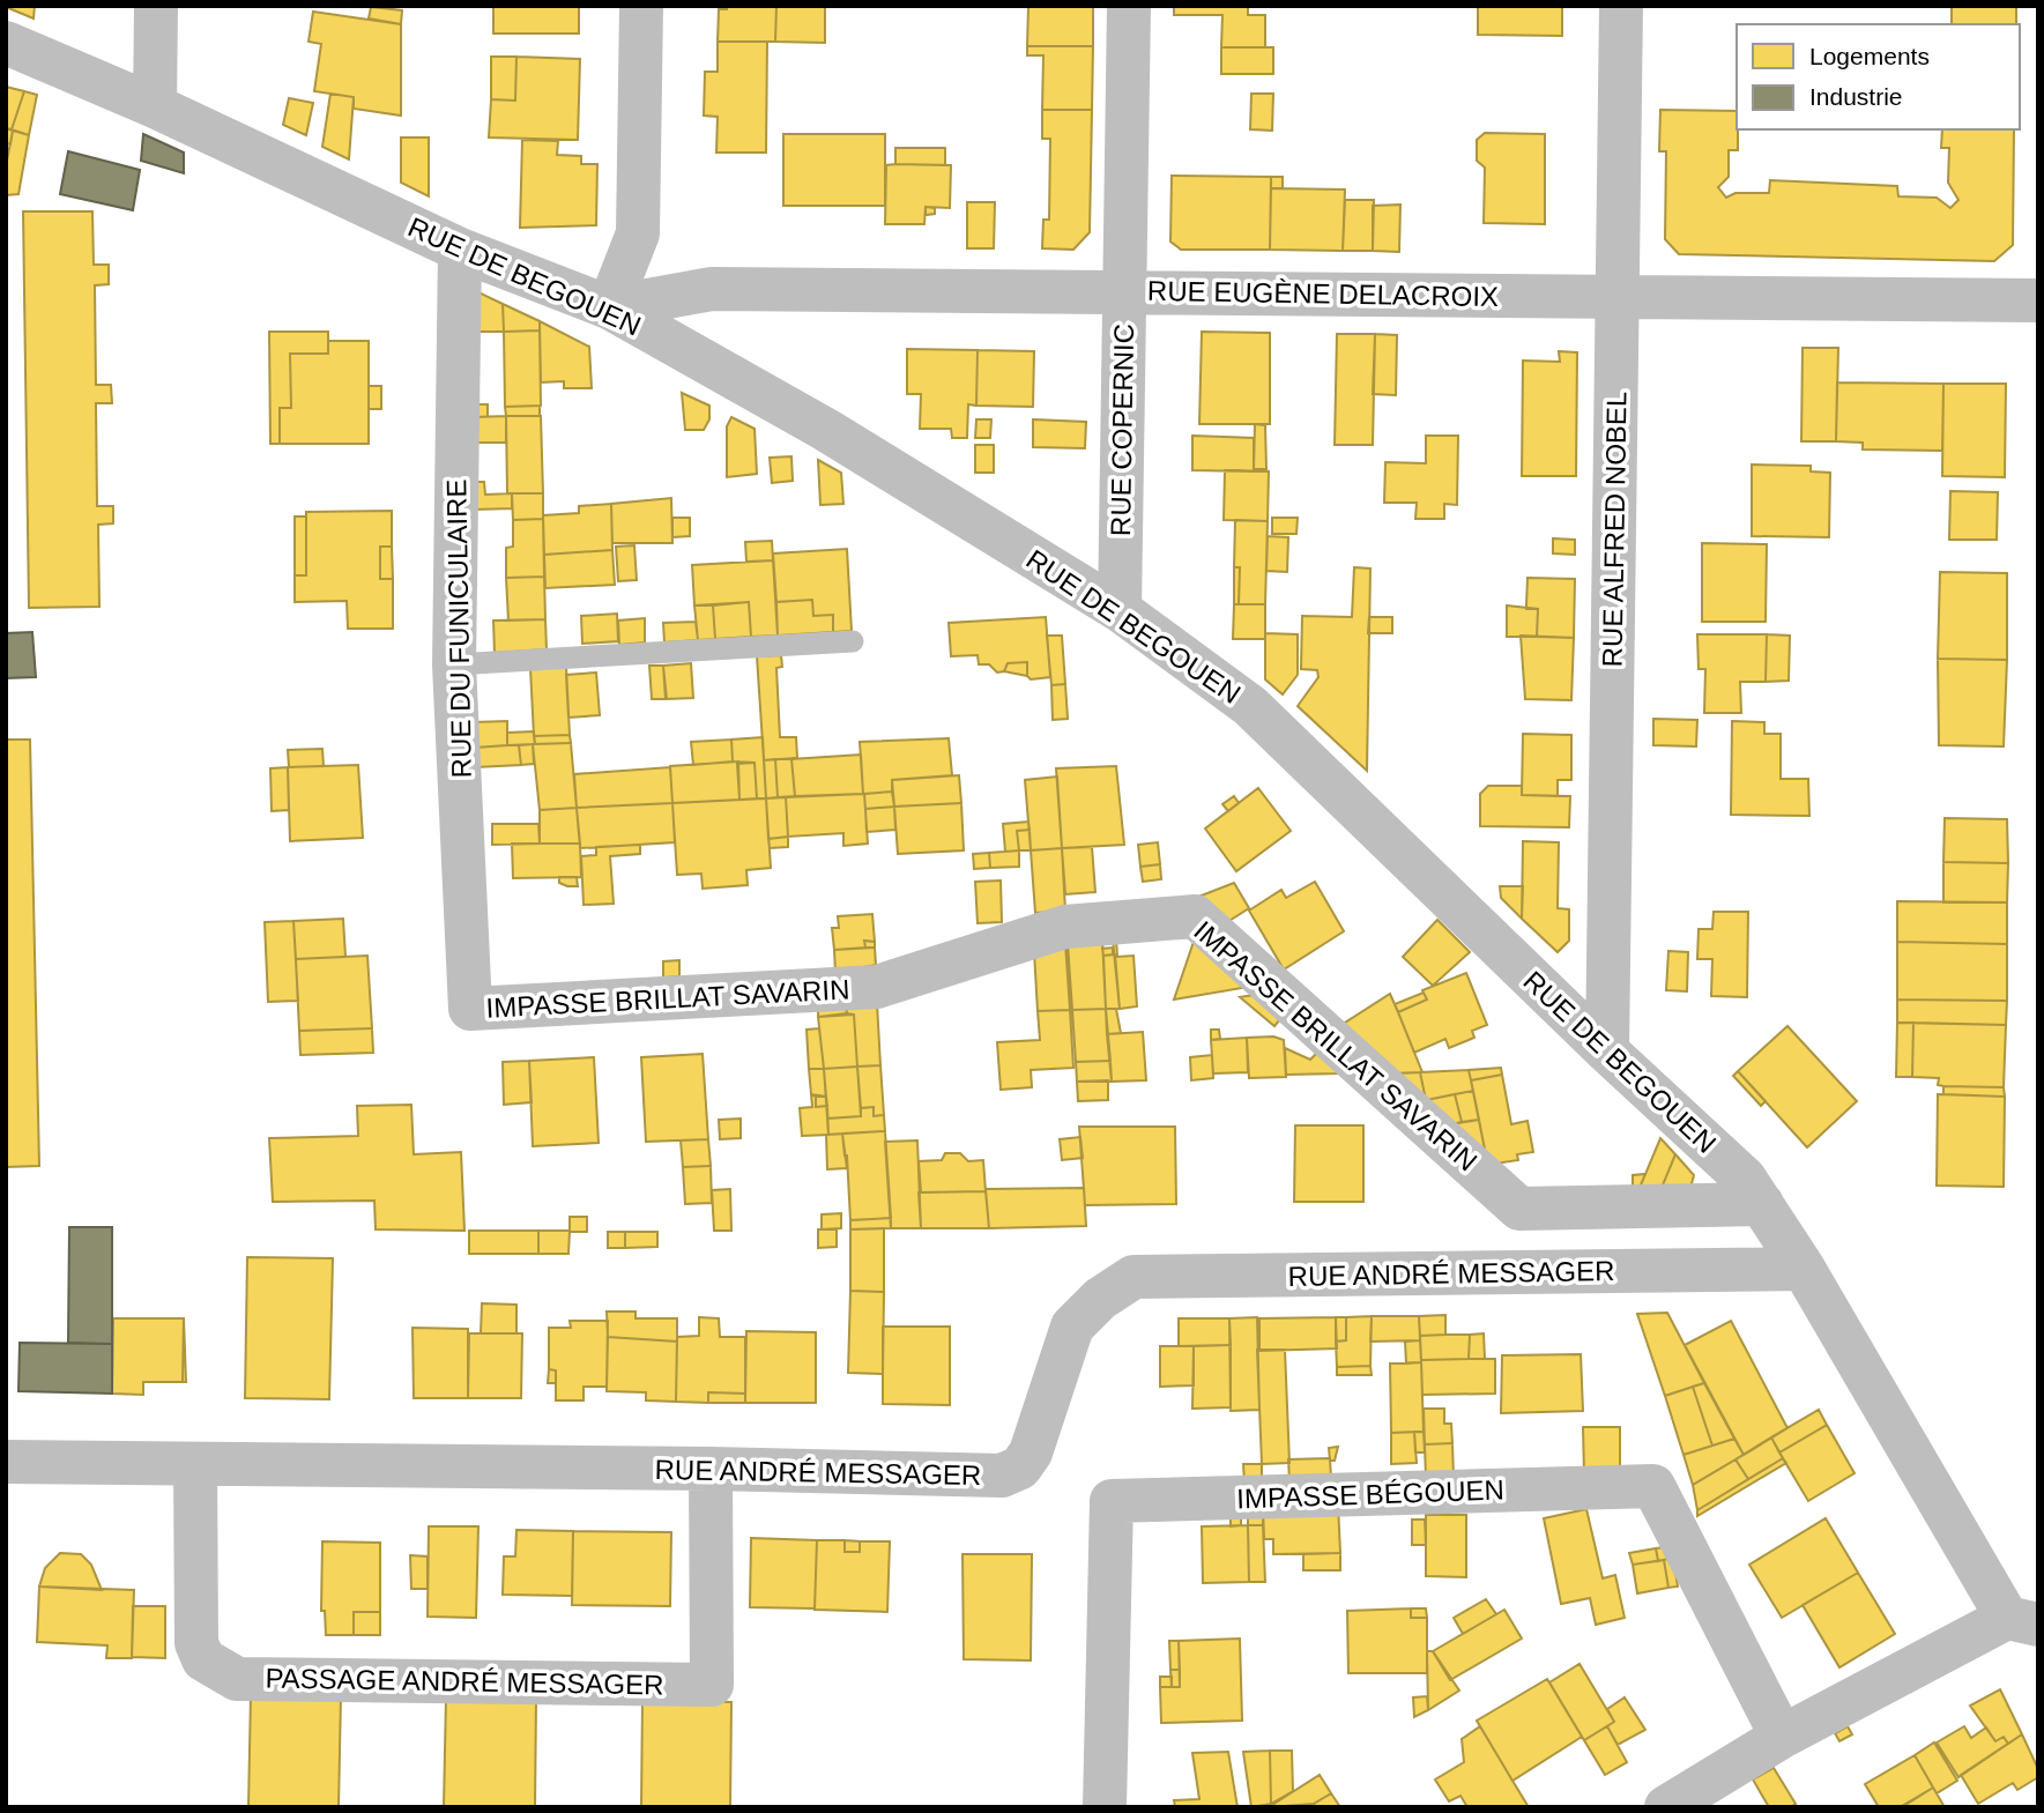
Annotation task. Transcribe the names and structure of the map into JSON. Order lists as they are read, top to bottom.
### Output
{
  "streets": {
    "street": [
      "RUE DE BEGOUEN",
      "RUE EUGÈNE DELACROIX",
      "RUE COPERNIC",
      "RUE ALFRED NOBEL",
      "RUE DU FUNICULAIRE",
      "IMPASSE BRILLAT SAVARIN",
      "RUE ANDRÉ MESSAGER",
      "IMPASSE BÉGOUEN",
      "PASSAGE ANDRÉ MESSAGER"
    ]
  },
  "crossings": [
    ["RUE DE BEGOUEN", "RUE EUGÈNE DELACROIX"],
    ["RUE DE BEGOUEN", "RUE COPERNIC"],
    ["RUE DE BEGOUEN", "RUE ALFRED NOBEL"],
    ["RUE DE BEGOUEN", "RUE DU FUNICULAIRE"],
    ["RUE DE BEGOUEN", "IMPASSE BRILLAT SAVARIN"],
    ["RUE DE BEGOUEN", "RUE ANDRÉ MESSAGER"],
    ["RUE EUGÈNE DELACROIX", "RUE COPERNIC"],
    ["RUE EUGÈNE DELACROIX", "RUE ALFRED NOBEL"],
    ["RUE DU FUNICULAIRE", "IMPASSE BRILLAT SAVARIN"],
    ["RUE ANDRÉ MESSAGER", "PASSAGE ANDRÉ MESSAGER"]
  ],
  "legend": ["Logements", "Industrie"]
}
